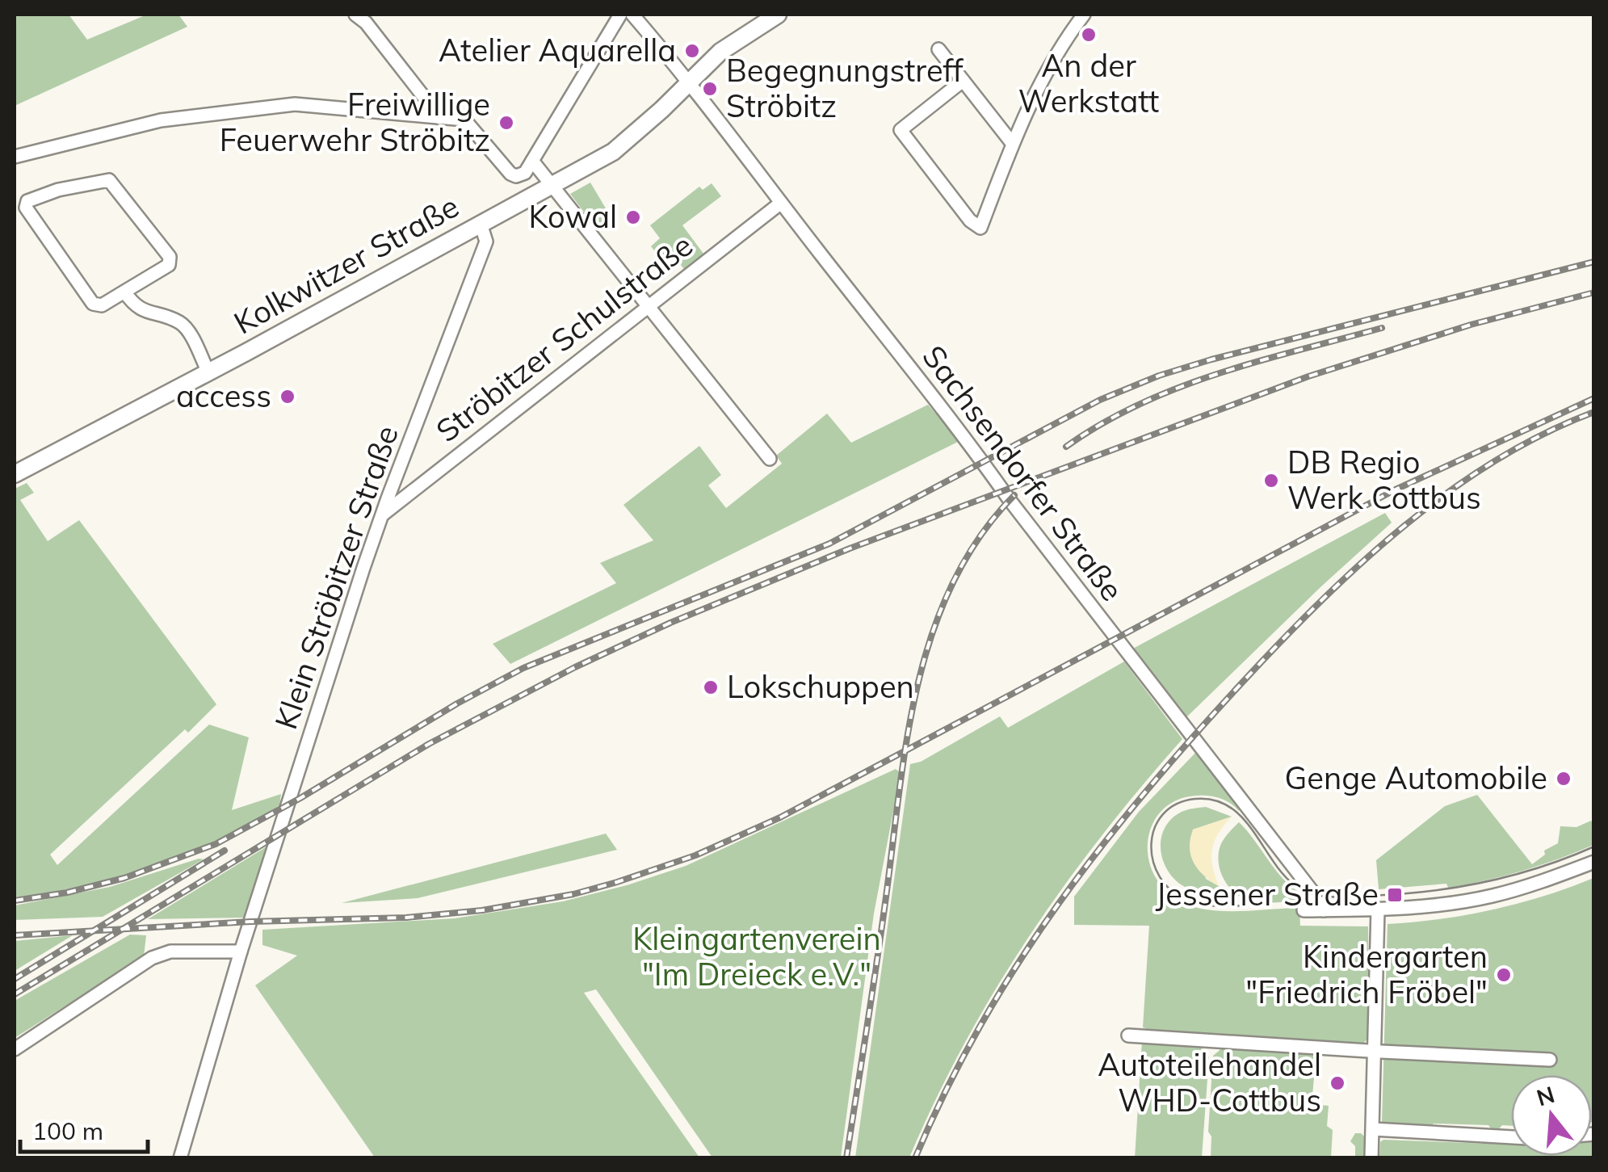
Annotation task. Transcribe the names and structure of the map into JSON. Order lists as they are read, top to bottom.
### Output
{
  "streets": {
    "main road": ["Kolkwitzer Straße"],
    "street": ["Ströbitzer Schulstraße", "Sachsendorfer Straße", "Klein Ströbitzer Straße"]
  },
  "crossings": [
    ["Kolkwitzer Straße", "Sachsendorfer Straße"],
    ["Kolkwitzer Straße", "Klein Ströbitzer Straße"],
    ["Ströbitzer Schulstraße", "Sachsendorfer Straße"],
    ["Ströbitzer Schulstraße", "Klein Ströbitzer Straße"]
  ],
  "parks": ["Kleingartenverein \"Im Dreieck e.V.\""],
  "places": {
    "other": [
      "An der Werkstatt",
      "Atelier Aquarella",
      "Begegnungstreff Ströbitz",
      "Freiwillige Feuerwehr Ströbitz",
      "Kowal",
      "access",
      "DB Regio Werk Cottbus",
      "Lokschuppen",
      "Genge Automobile",
      "Kindergarten \"Friedrich Fröbel\"",
      "Autoteilehandel WHD-Cottbus"
    ],
    "transit": ["Jessener Straße"]
  },
  "scale_bar": "100 m",
  "north": "top"
}
